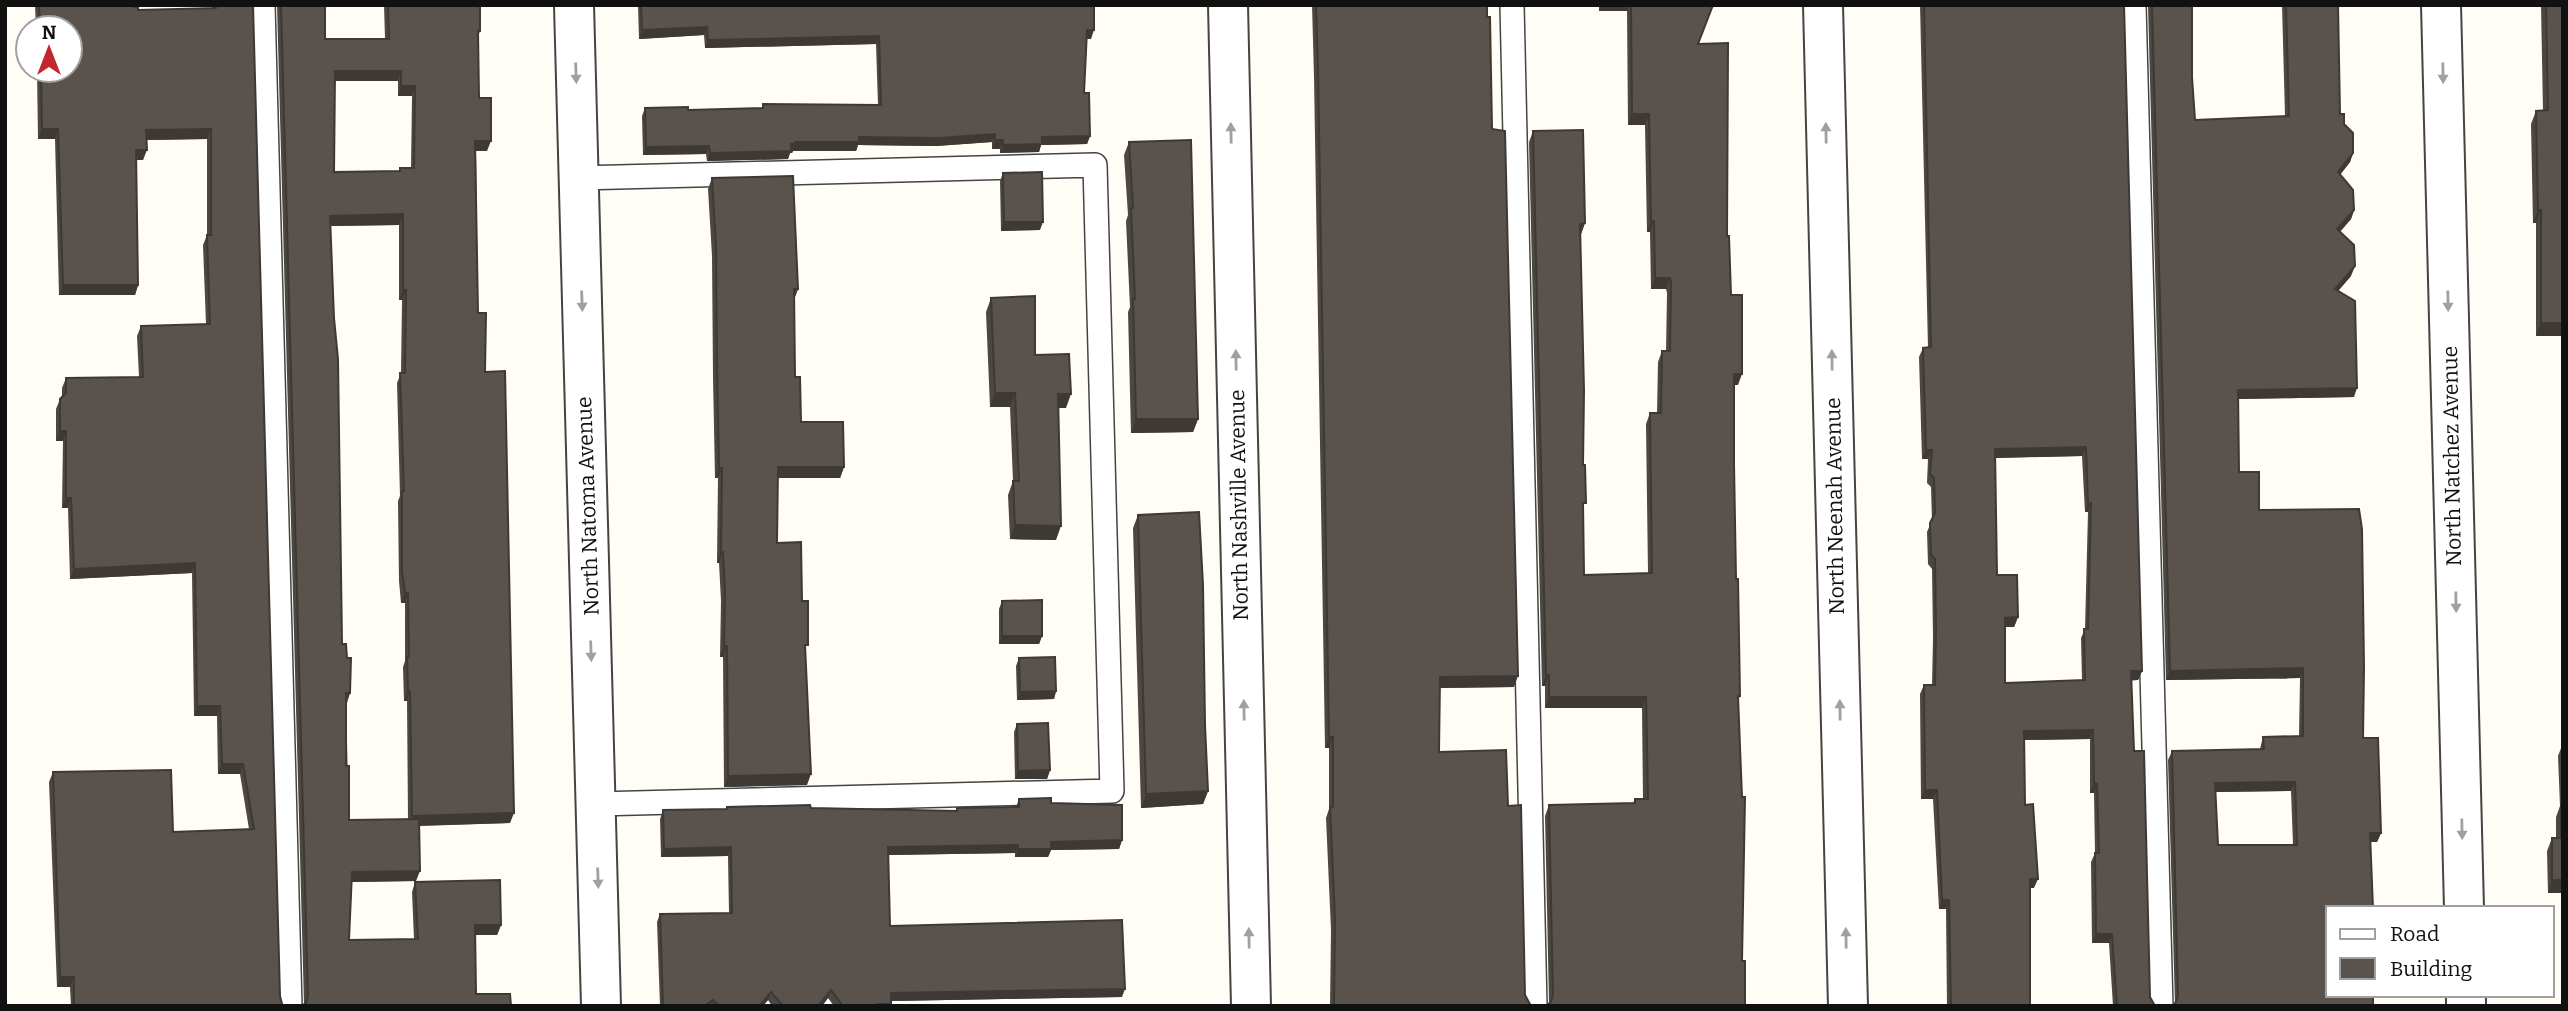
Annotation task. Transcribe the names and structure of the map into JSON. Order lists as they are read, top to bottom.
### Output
{
  "streets": {
    "street": [
      "North Natchez Avenue",
      "North Nashville Avenue",
      "North Natoma Avenue",
      "North Neenah Avenue"
    ]
  },
  "one_way": [
    "North Natchez Avenue",
    "North Nashville Avenue",
    "North Natoma Avenue",
    "North Neenah Avenue"
  ],
  "legend": ["Road", "Building"],
  "north": "top"
}
